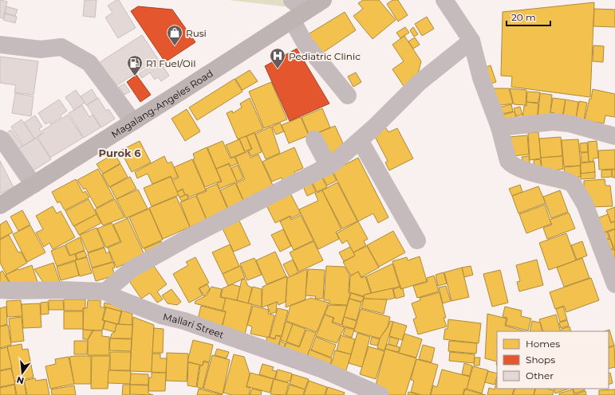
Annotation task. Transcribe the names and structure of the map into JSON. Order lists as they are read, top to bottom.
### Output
{
  "streets": {
    "main road": ["Magalang-Angeles Road"],
    "street": ["Mallari Street"]
  },
  "districts": ["Purok 6"],
  "places": {
    "shop": ["Rusi"],
    "hospital": ["Pediatric Clinic"],
    "fuel station": ["R1 Fuel/Oil"]
  },
  "legend": ["Homes", "Shops", "Other"],
  "scale_bar": "20 m",
  "north": "bottom"
}
